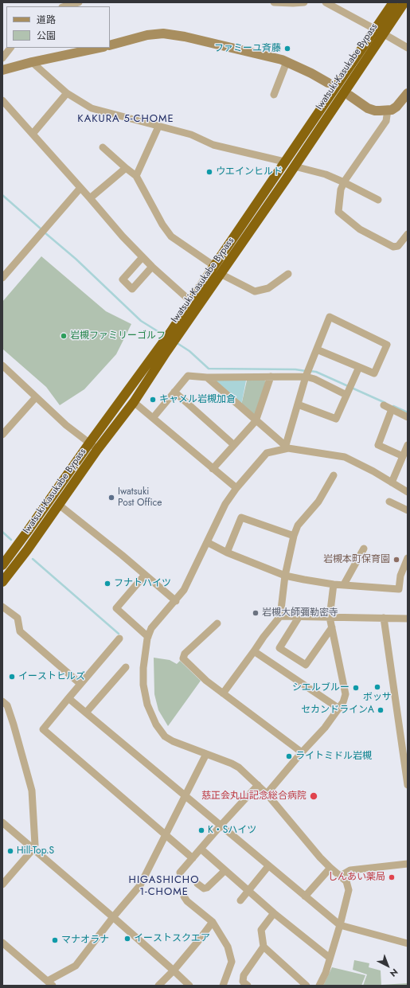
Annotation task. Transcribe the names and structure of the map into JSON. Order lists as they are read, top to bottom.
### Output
{
  "streets": {
    "highway": ["Iwatsuki-Kasukabe Bypass"]
  },
  "districts": ["KAKURA 5-CHOME", "HIGASHICHO 1-CHOME"],
  "places": [
    "ファミーユ斉藤",
    "ウエインヒルド",
    "岩槻ファミリーゴルフ",
    "キャメル岩槻加倉",
    "Iwatsuki Post Office",
    "岩槻本町保育園",
    "フナトハイツ",
    "岩槻大師彌勒密寺",
    "イーストヒルズ",
    "ボッサ",
    "シエルブルー",
    "セカンドラインA",
    "ライトミドル岩槻",
    "慈正会丸山記念総合病院",
    "K・Sハイツ",
    "Hill-Top.S",
    "しんあい薬局",
    "イーストスクエア",
    "マナオラナ"
  ],
  "legend": ["道路", "公園"],
  "north": "bottom right"
}
